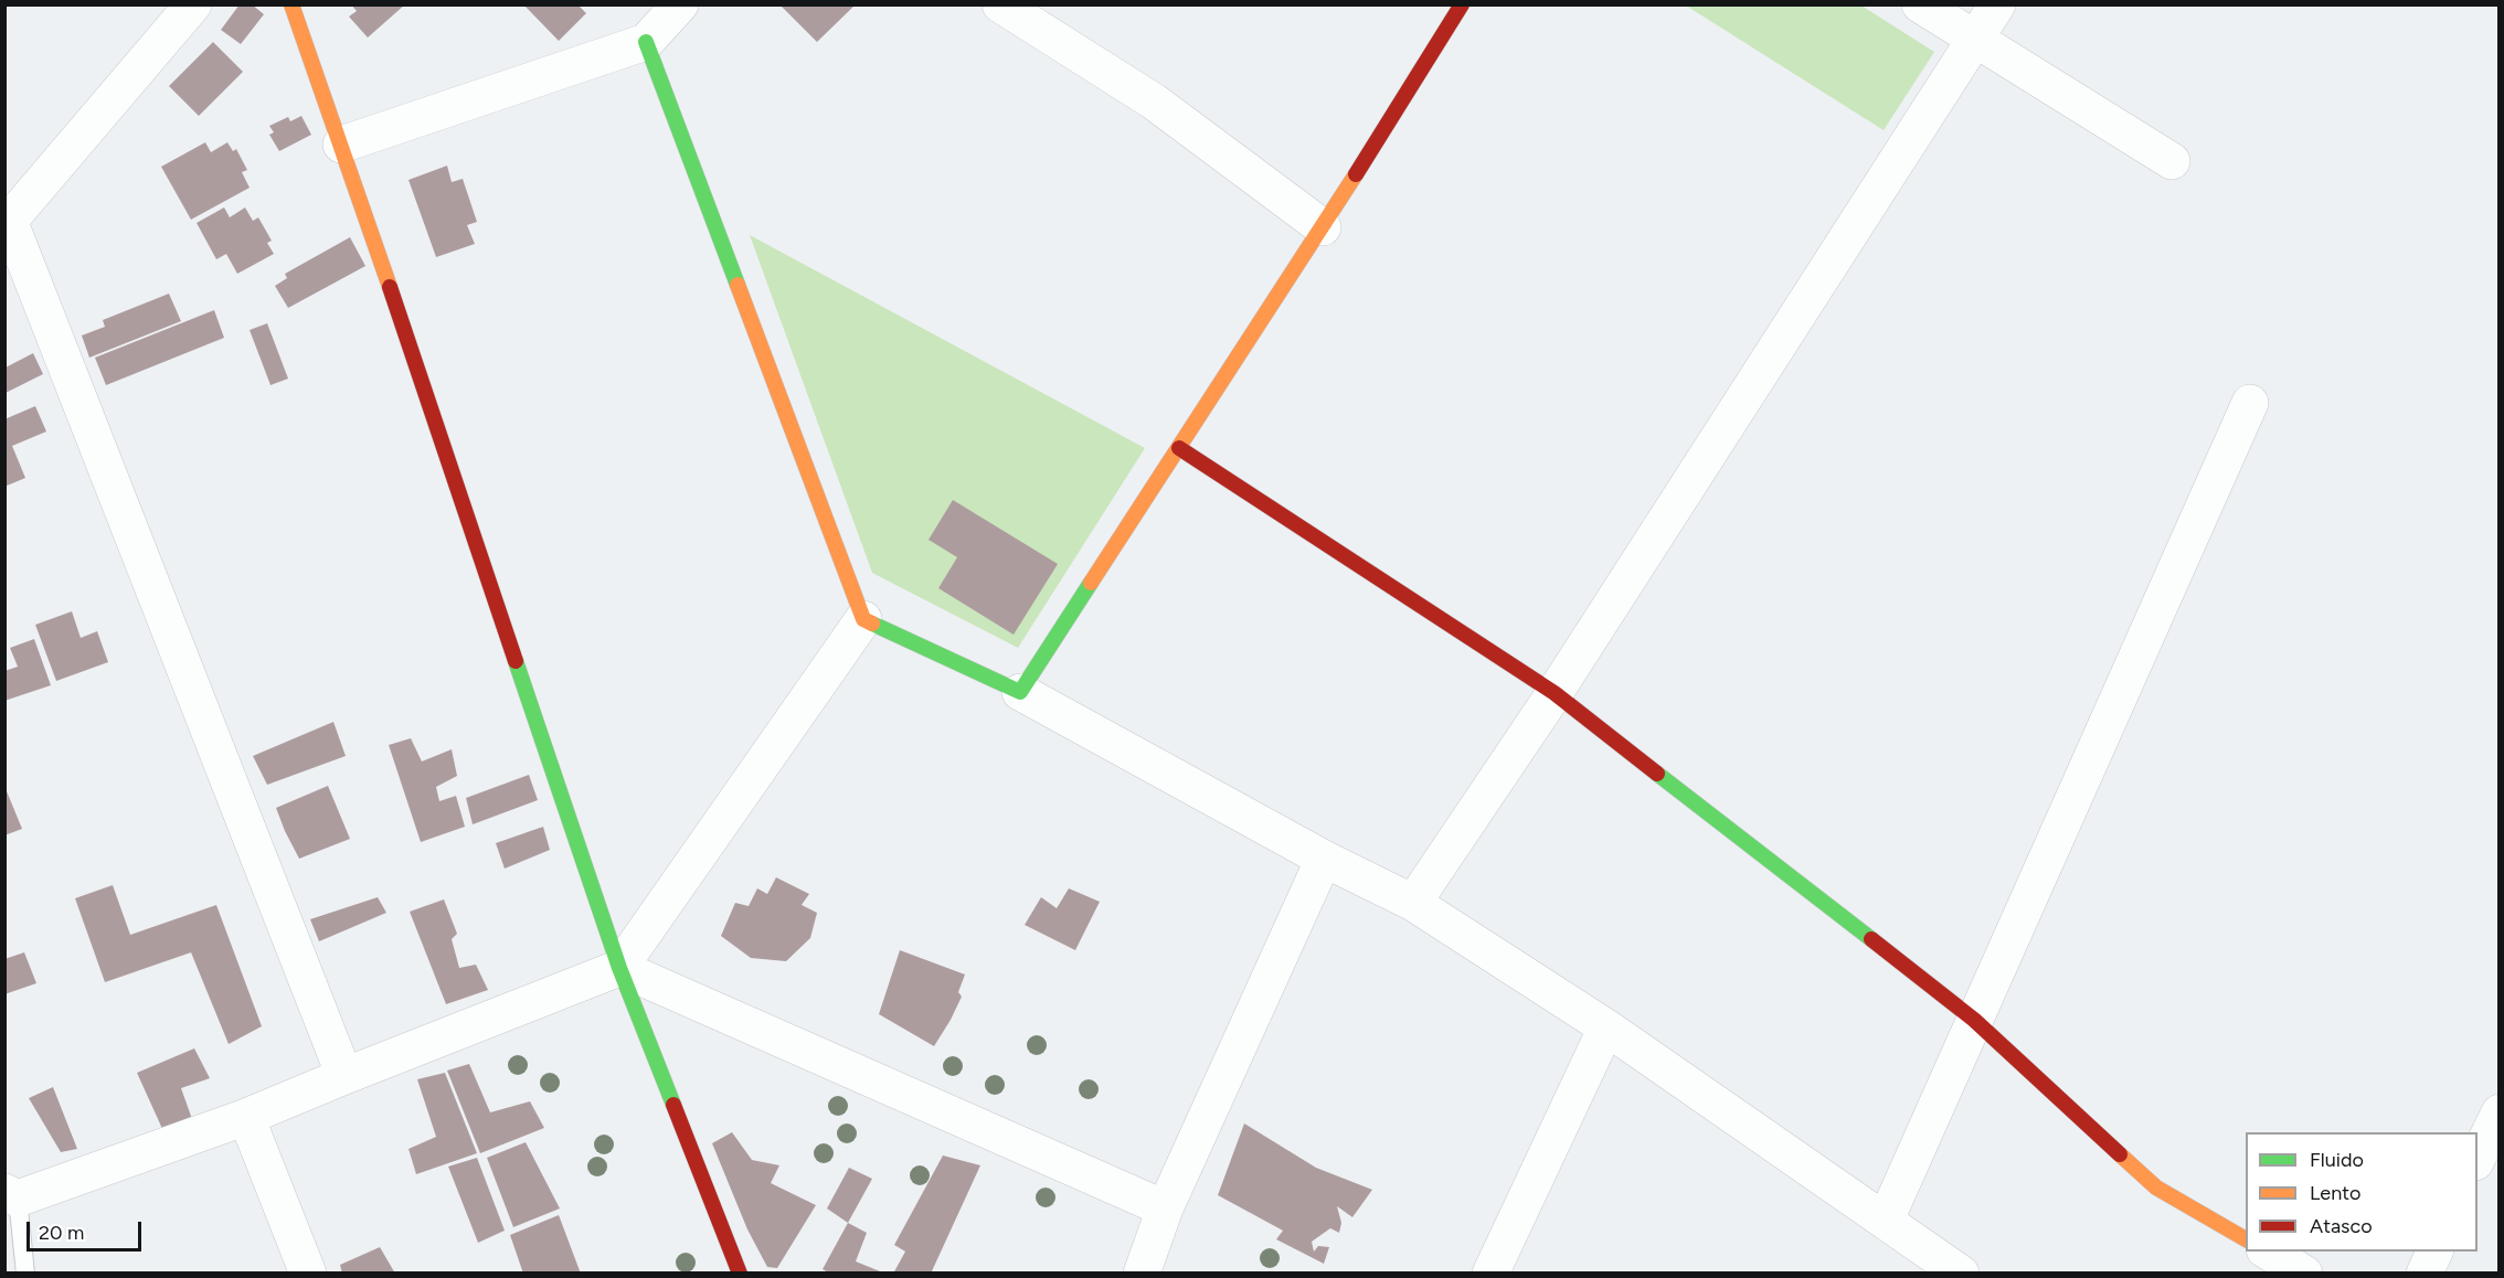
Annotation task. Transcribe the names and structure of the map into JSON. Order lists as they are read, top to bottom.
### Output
{
  "legend": ["Fluido", "Lento", "Atasco"],
  "scale_bar": "20 m"
}
